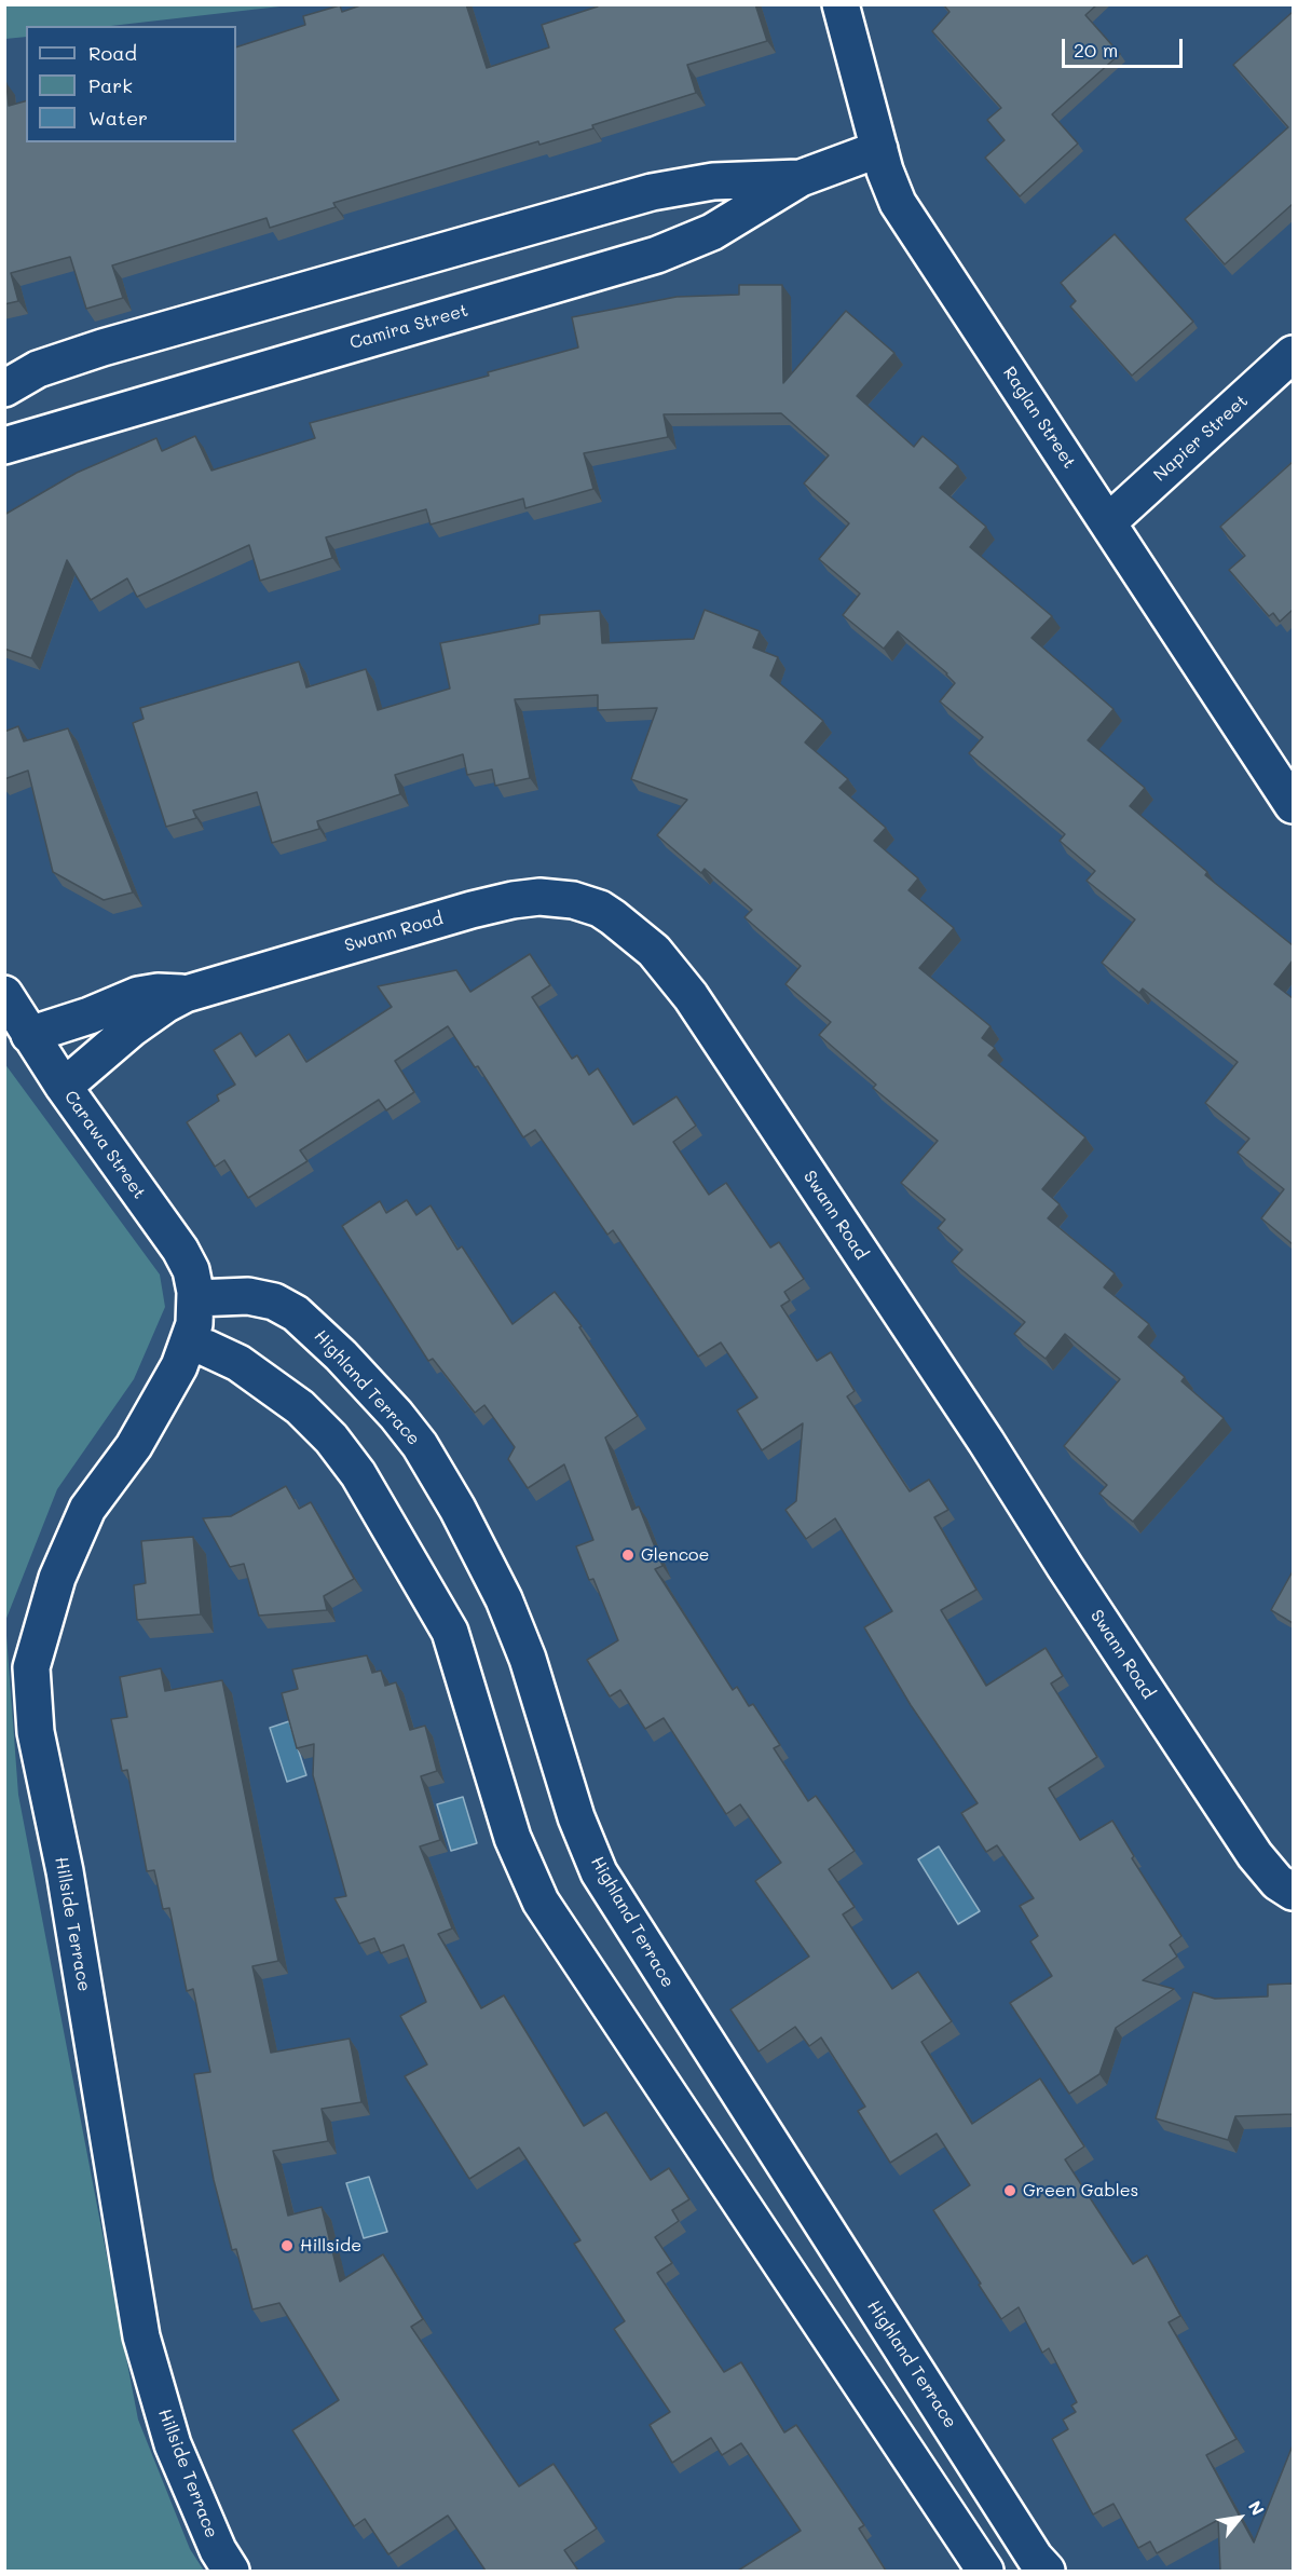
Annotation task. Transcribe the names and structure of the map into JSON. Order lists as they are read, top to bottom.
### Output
{
  "streets": {
    "street": [
      "Camira Street",
      "Raglan Street",
      "Napier Street",
      "Swann Road",
      "Carawa Street",
      "Highland Terrace",
      "Hillside Terrace"
    ]
  },
  "crossings": [
    ["Camira Street", "Raglan Street"],
    ["Raglan Street", "Napier Street"],
    ["Swann Road", "Carawa Street"],
    ["Carawa Street", "Highland Terrace"],
    ["Carawa Street", "Hillside Terrace"],
    ["Highland Terrace", "Hillside Terrace"]
  ],
  "places": ["Glencoe", "Green Gables", "Hillside"],
  "legend": ["Road", "Park", "Water"],
  "scale_bar": "20 m",
  "north": "top right"
}
